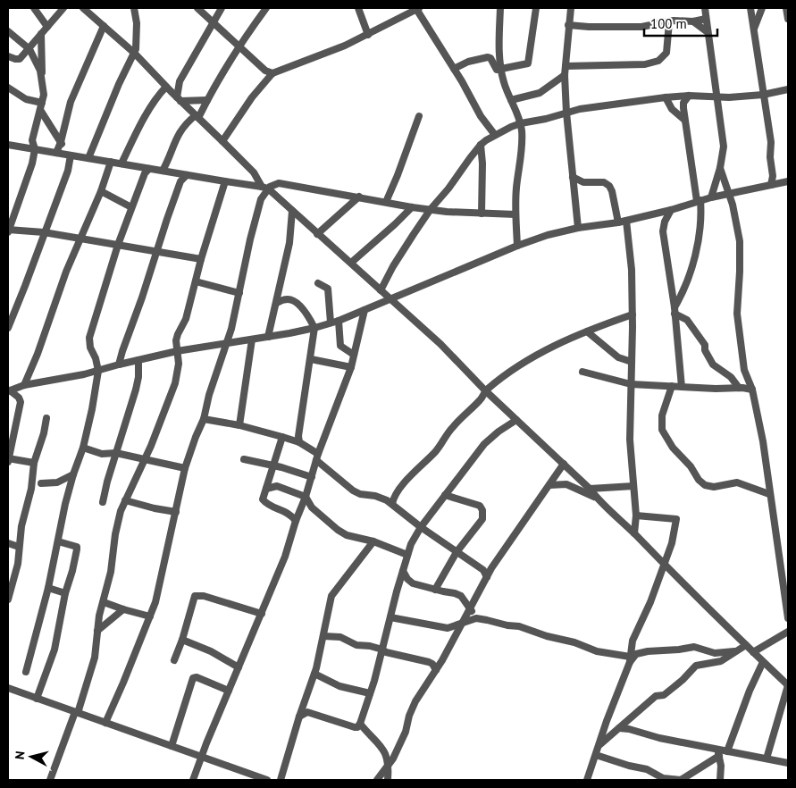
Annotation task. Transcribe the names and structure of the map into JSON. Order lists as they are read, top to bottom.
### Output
{
  "scale_bar": "100 m",
  "north": "left"
}
